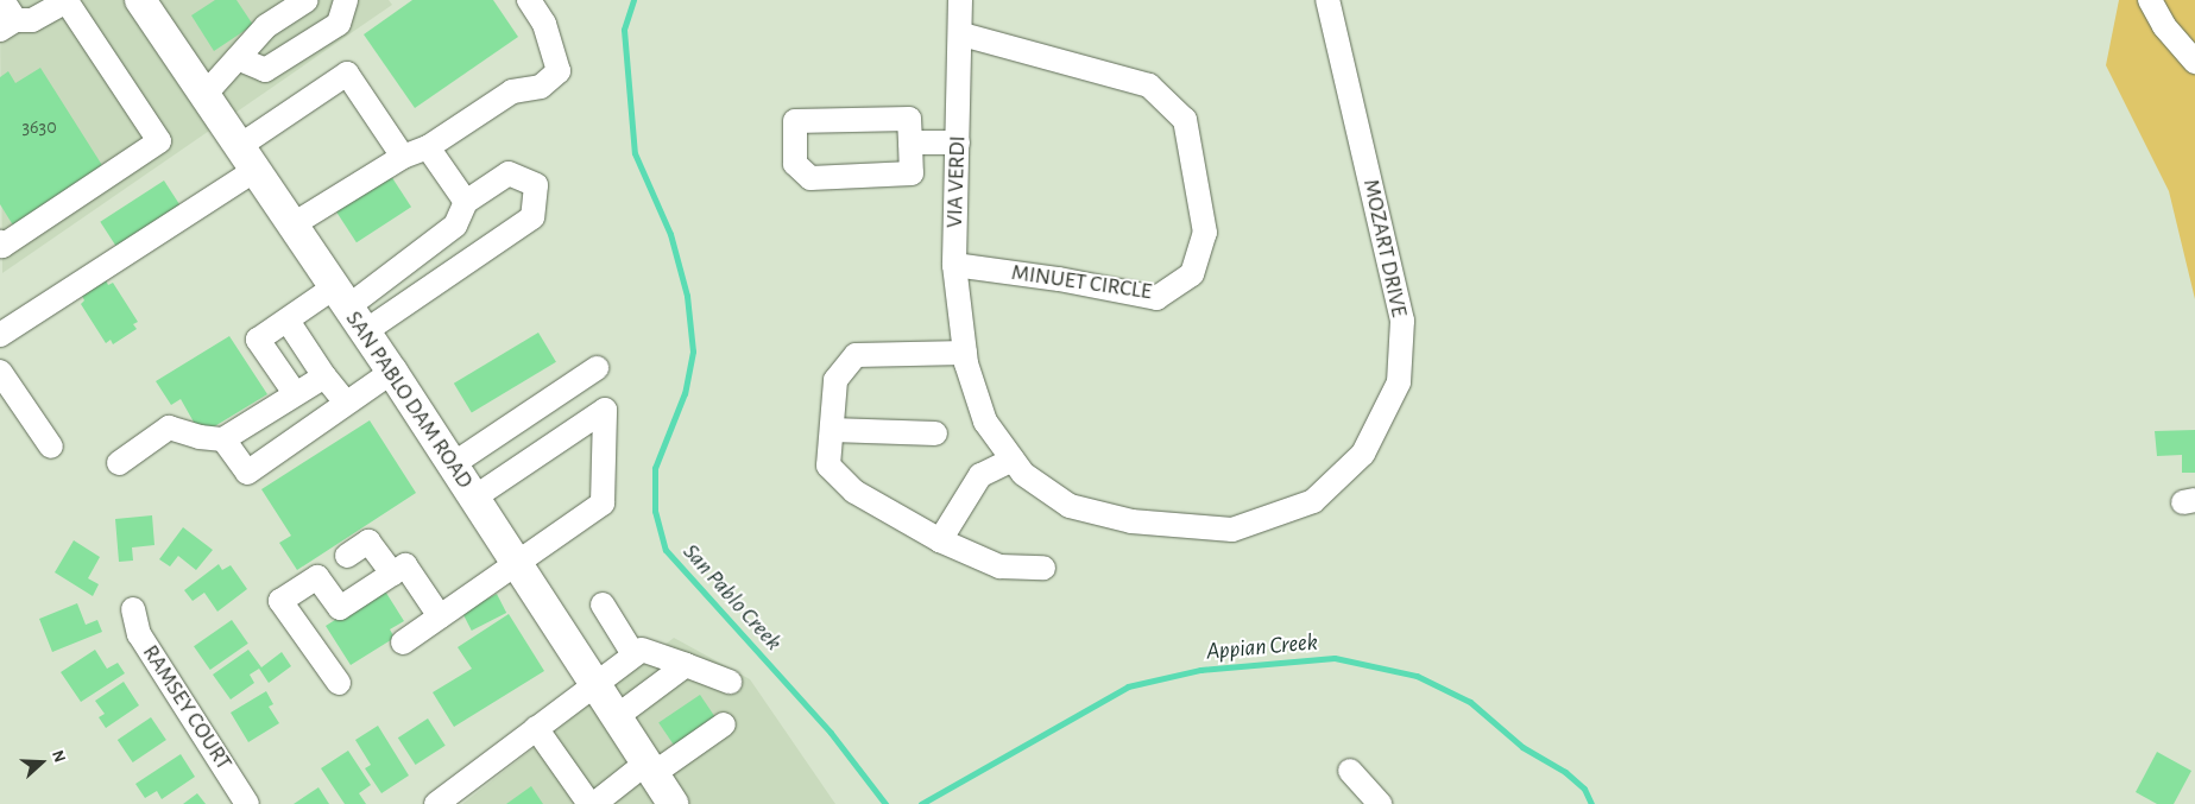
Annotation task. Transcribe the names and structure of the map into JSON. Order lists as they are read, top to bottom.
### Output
{
  "streets": {
    "main road": ["SAN PABLO DAM ROAD"],
    "street": [
      "VIA VERDI",
      "MOZART DRIVE",
      "MINUET CIRCLE",
      "RAMSEY COURT"
    ]
  },
  "crossings": [
    ["VIA VERDI", "MOZART DRIVE"],
    ["VIA VERDI", "MINUET CIRCLE"]
  ],
  "water": ["San Pablo Creek", "Appian Creek"],
  "house_numbers": ["3630"],
  "north": "right"
}
